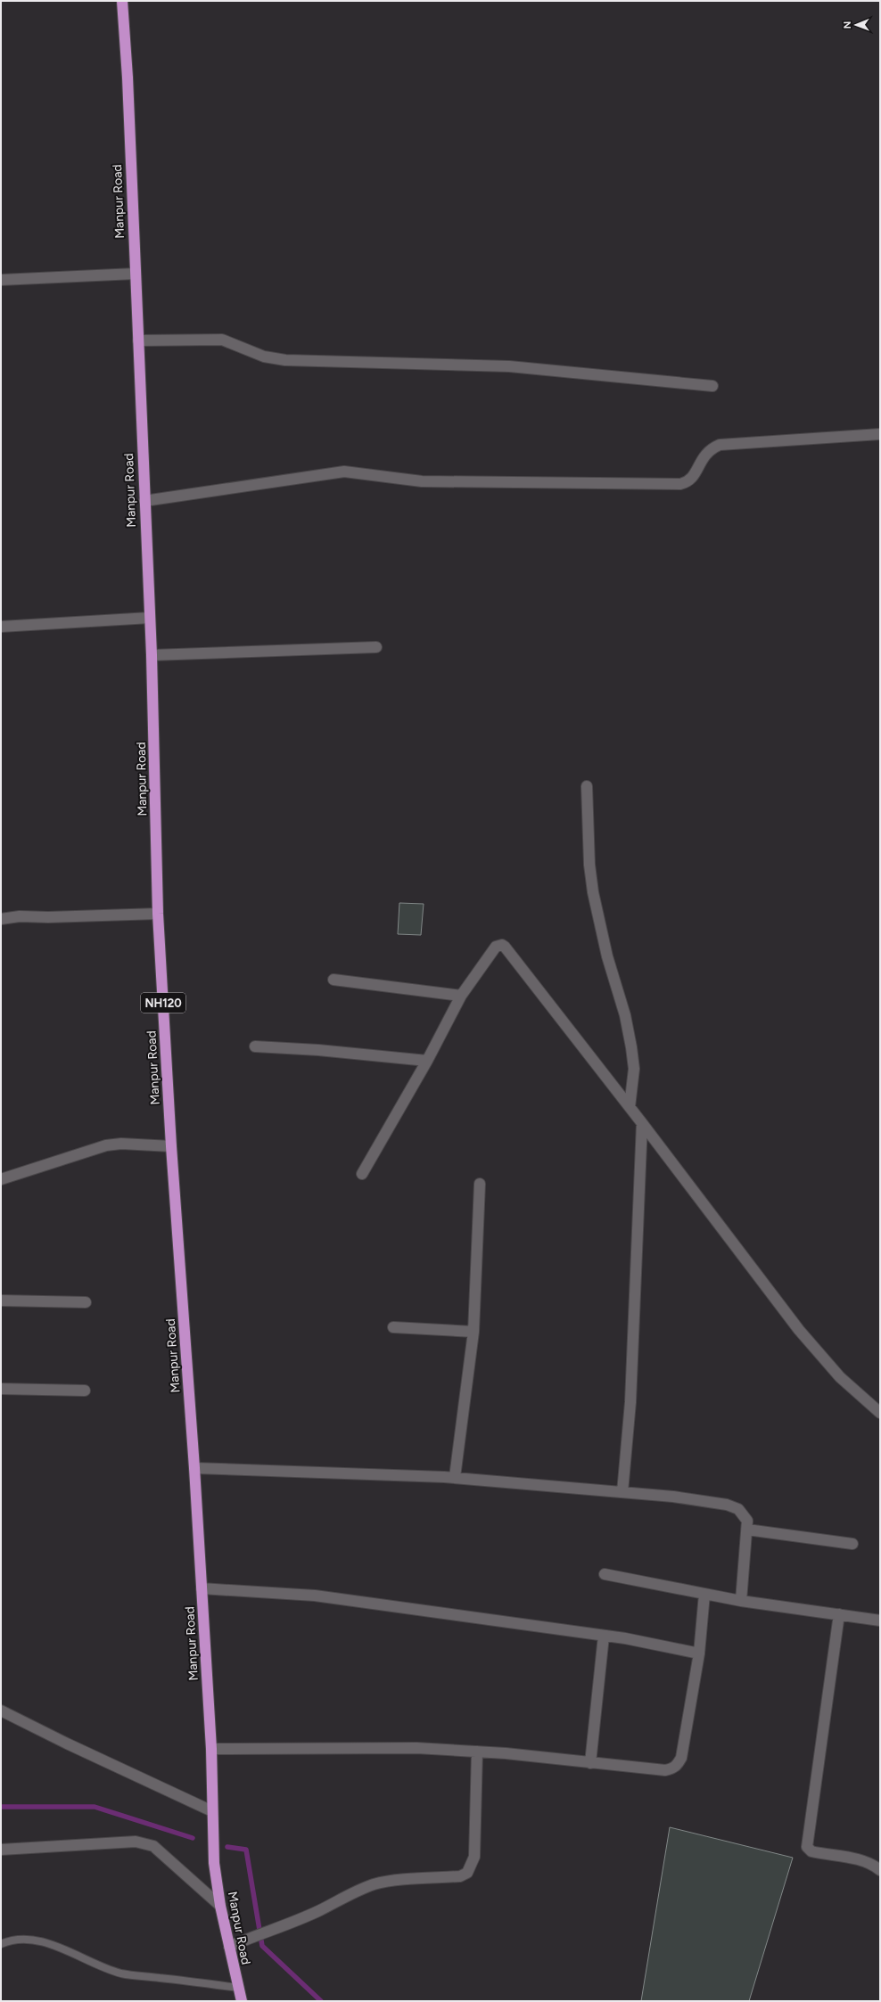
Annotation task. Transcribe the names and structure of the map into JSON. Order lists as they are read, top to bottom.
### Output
{
  "streets": {
    "highway": ["Manpur Road", "NH120"]
  },
  "north": "left"
}
